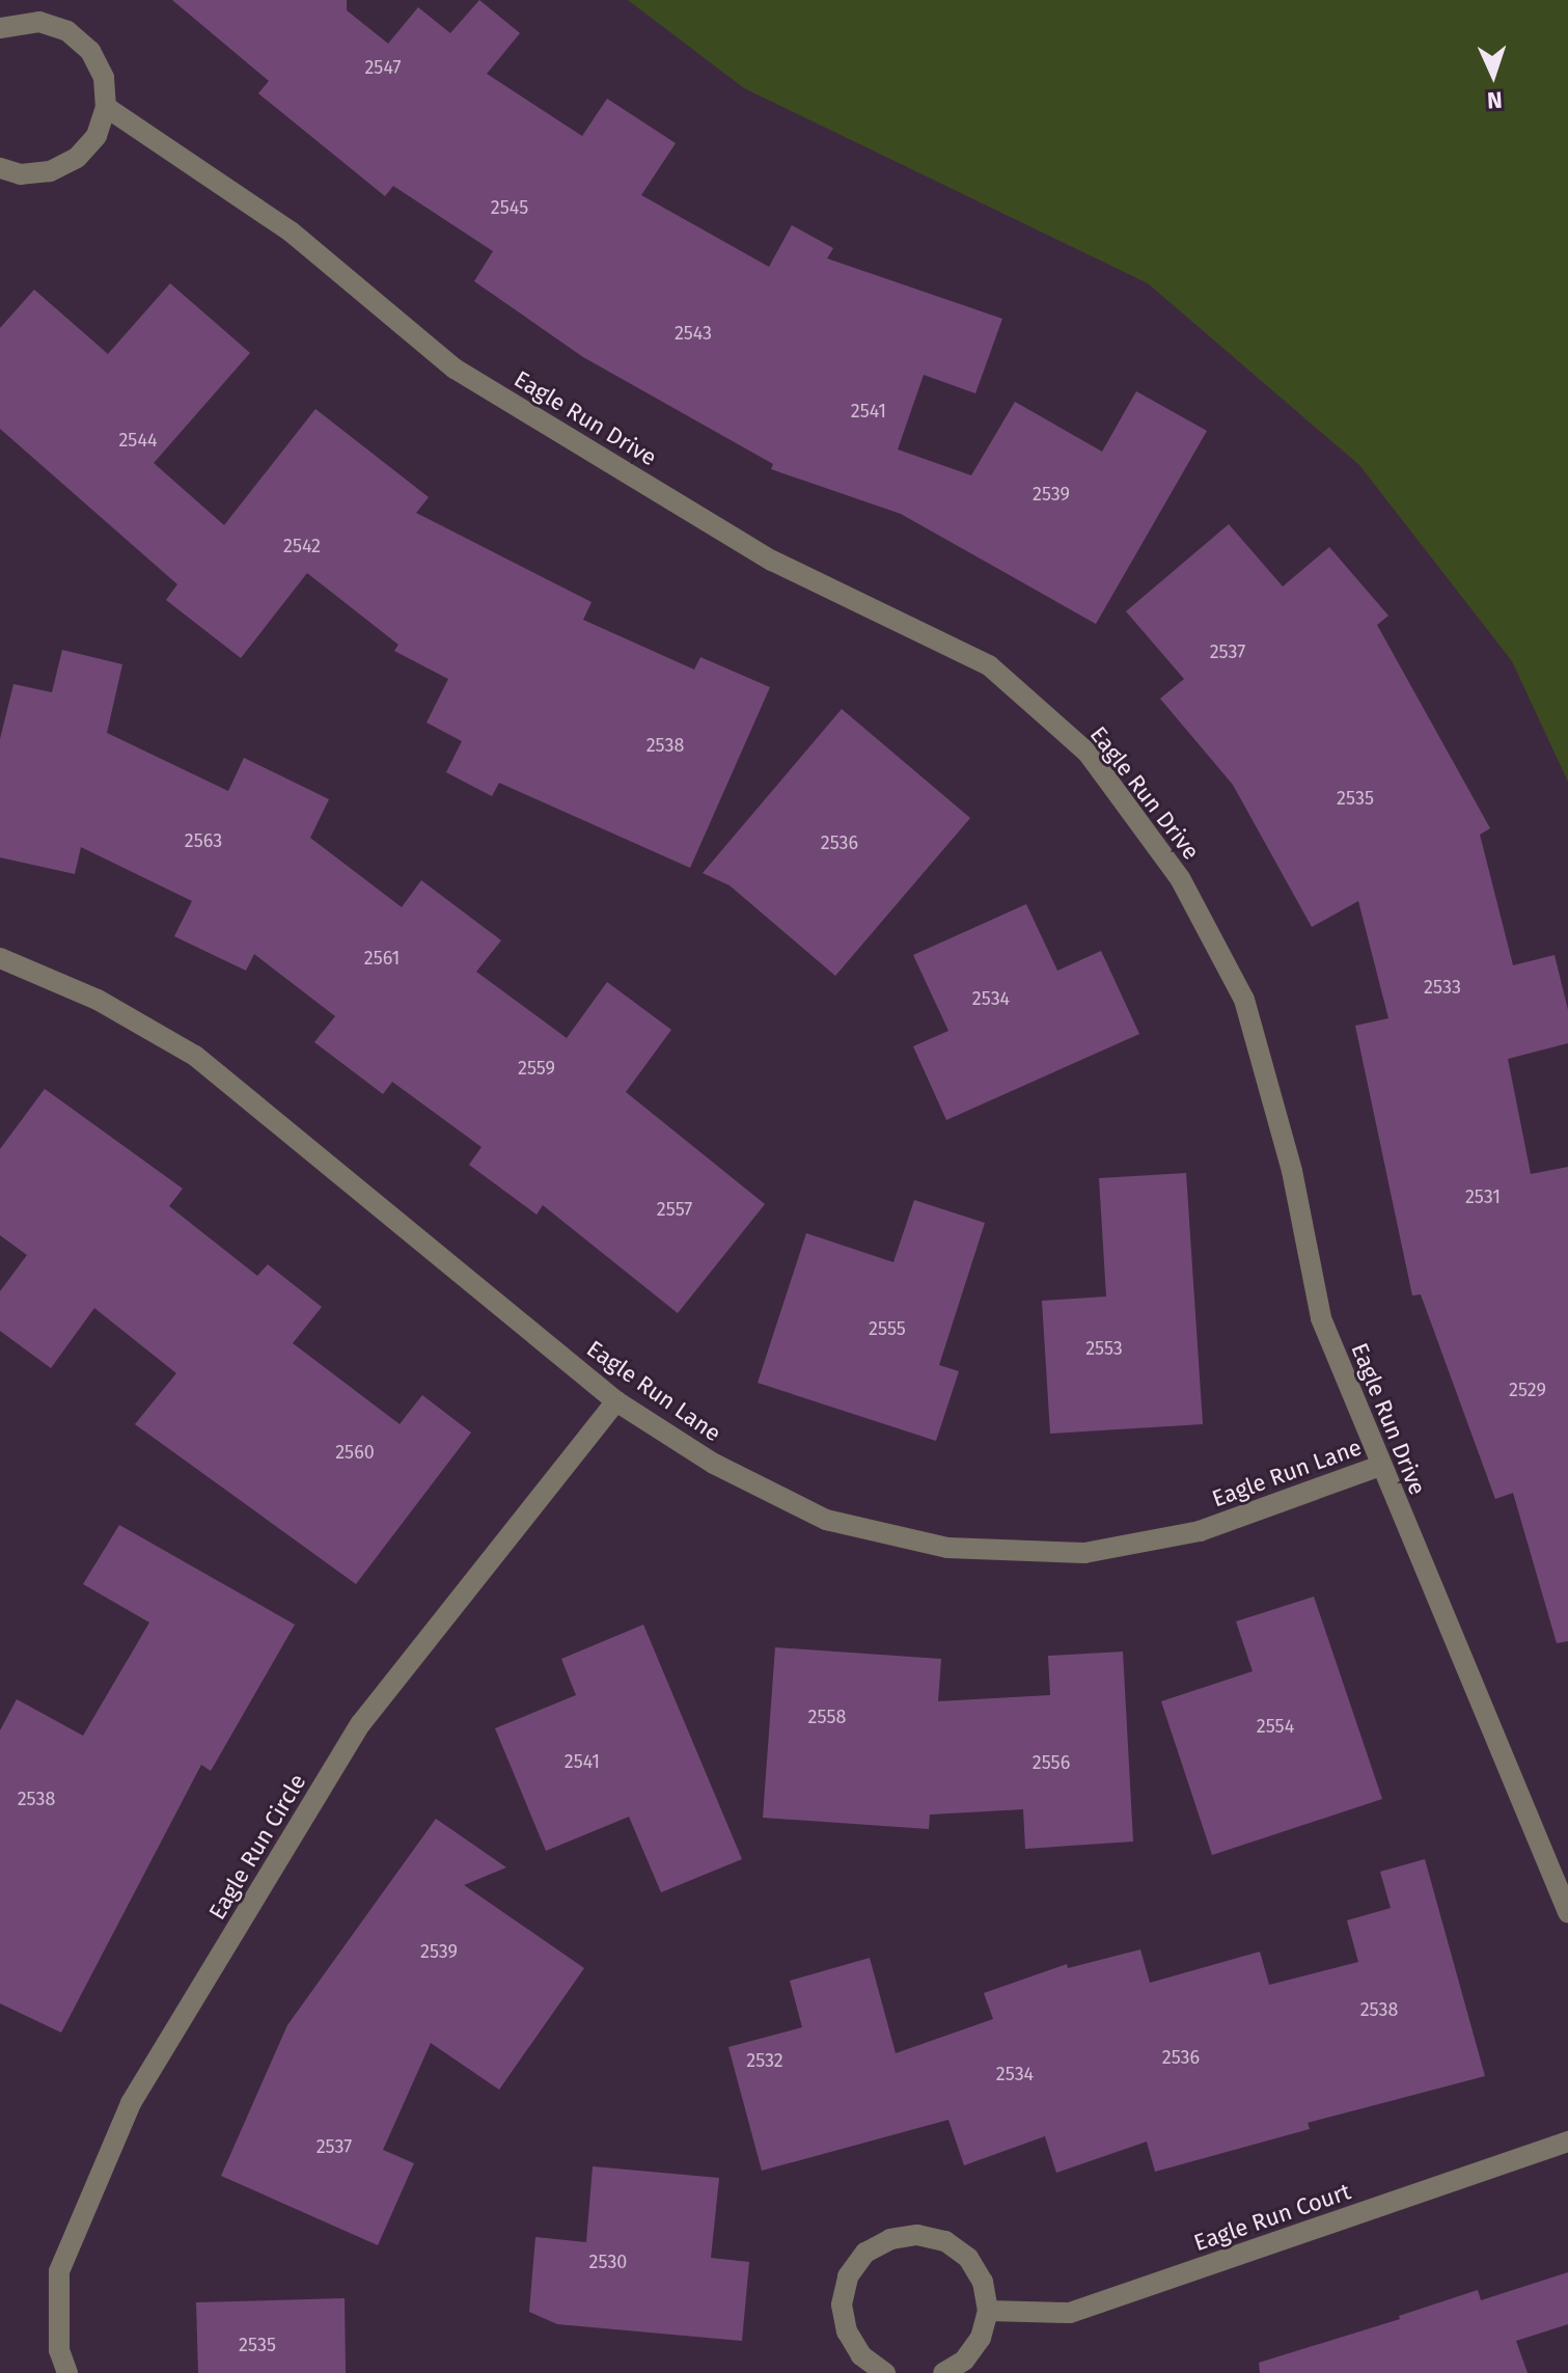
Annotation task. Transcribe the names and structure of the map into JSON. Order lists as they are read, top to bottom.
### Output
{
  "streets": {
    "street": [
      "Eagle Run Drive",
      "Eagle Run Lane",
      "Eagle Run Circle",
      "Eagle Run Court"
    ]
  },
  "crossings": [
    ["Eagle Run Drive", "Eagle Run Lane"],
    ["Eagle Run Lane", "Eagle Run Circle"]
  ],
  "house_numbers": [
    "2547",
    "2545",
    "2543",
    "2541",
    "2544",
    "2539",
    "2542",
    "2537",
    "2538",
    "2535",
    "2563",
    "2536",
    "2561",
    "2533",
    "2534",
    "2559",
    "2531",
    "2557",
    "2555",
    "2553",
    "2529",
    "2560",
    "2558",
    "2554",
    "2541",
    "2556",
    "2538",
    "2539",
    "2538",
    "2536",
    "2532",
    "2534",
    "2537",
    "2530",
    "2535"
  ],
  "north": "bottom"
}
